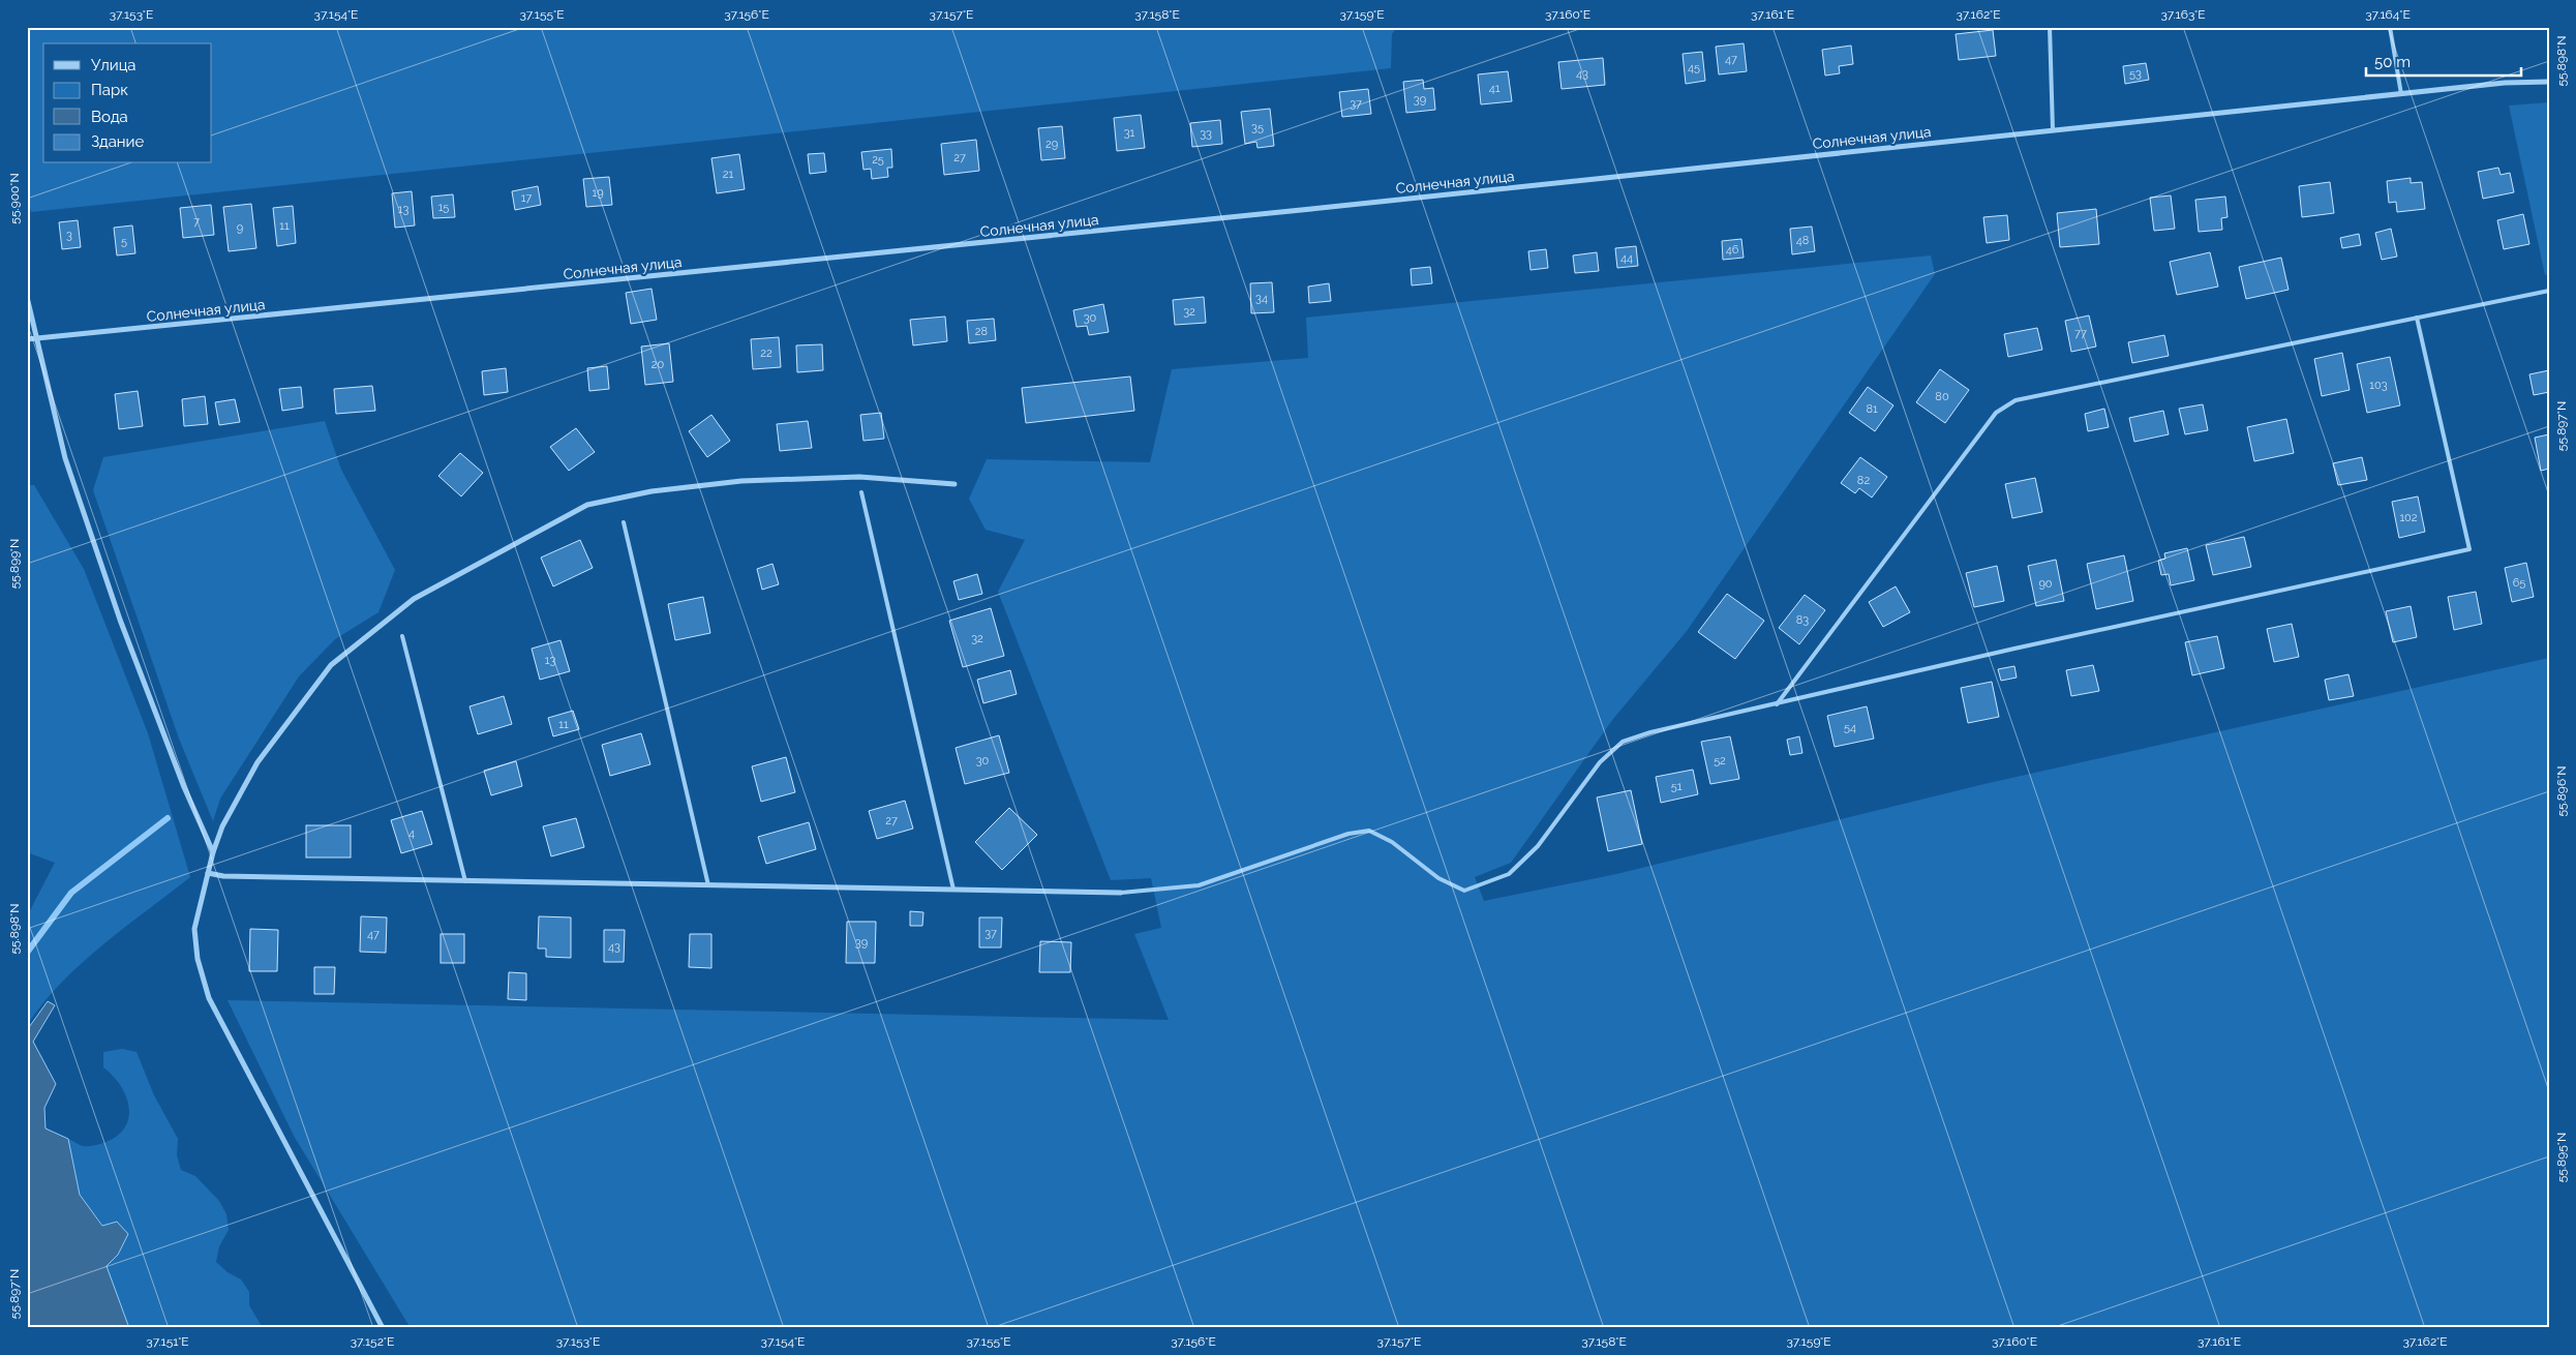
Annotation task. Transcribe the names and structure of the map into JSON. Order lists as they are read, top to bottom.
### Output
{
  "streets": {
    "street": ["Солнечная улица"]
  },
  "house_numbers": [
    "47",
    "45",
    "43",
    "53",
    "41",
    "39",
    "37",
    "35",
    "31",
    "33",
    "29",
    "27",
    "25",
    "21",
    "19",
    "17",
    "15",
    "13",
    "7",
    "11",
    "9",
    "3",
    "48",
    "5",
    "46",
    "44",
    "34",
    "32",
    "30",
    "28",
    "77",
    "22",
    "20",
    "103",
    "80",
    "81",
    "82",
    "102",
    "65",
    "90",
    "83",
    "32",
    "13",
    "11",
    "54",
    "30",
    "52",
    "51",
    "27",
    "4",
    "37",
    "47",
    "39",
    "43"
  ],
  "legend": [
    "Улица",
    "Парк",
    "Вода",
    "Здание"
  ],
  "scale_bar": "50 m",
  "coordinates": [
    "37.153°E",
    "37.154°E",
    "37.155°E",
    "37.156°E",
    "37.157°E",
    "37.158°E",
    "37.159°E",
    "37.160°E",
    "37.161°E",
    "37.162°E",
    "37.163°E",
    "37.164°E",
    "55.898°N",
    "55.900°N",
    "55.897°N",
    "55.899°N",
    "55.896°N",
    "55.895°N",
    "37.151°E",
    "37.152°E"
  ]
}
